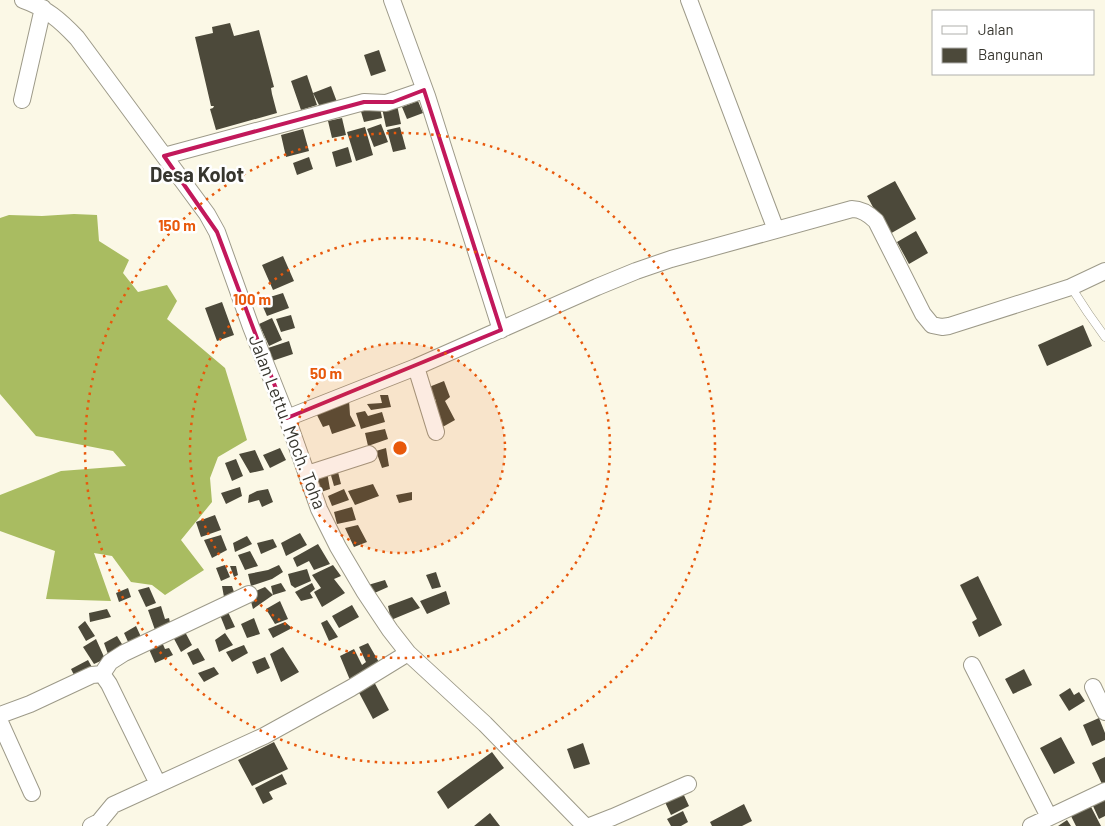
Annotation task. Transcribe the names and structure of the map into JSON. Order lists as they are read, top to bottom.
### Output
{
  "streets": {
    "street": ["Jalan Lettu. Moch. Toha"]
  },
  "districts": ["Desa Kolot"],
  "legend": ["Jalan", "Bangunan"],
  "rings": ["150 m", "100 m", "50 m"]
}
